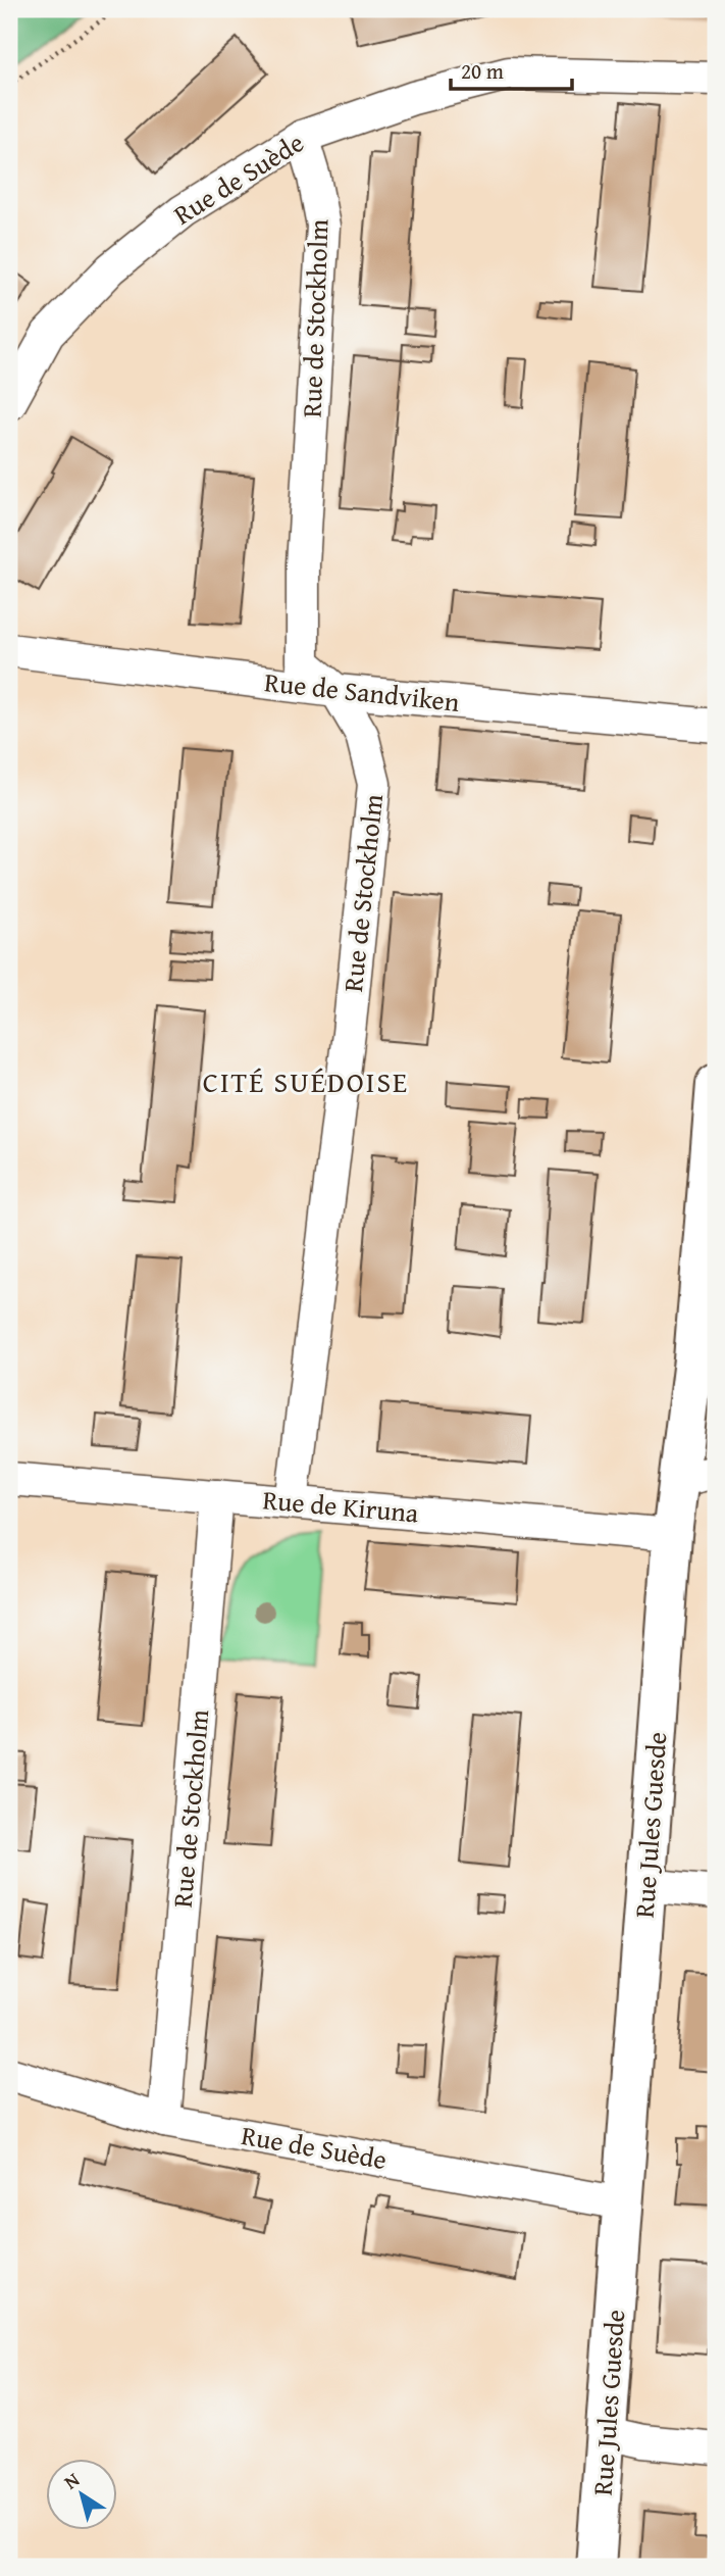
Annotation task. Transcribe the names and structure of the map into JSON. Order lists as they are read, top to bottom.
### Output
{
  "streets": {
    "street": [
      "Rue de Suède",
      "Rue de Stockholm",
      "Rue de Sandviken",
      "Rue de Kiruna",
      "Rue Jules Guesde"
    ]
  },
  "crossings": [
    ["Rue de Suède", "Rue de Stockholm"],
    ["Rue de Suède", "Rue Jules Guesde"],
    ["Rue de Stockholm", "Rue de Sandviken"],
    ["Rue de Stockholm", "Rue de Kiruna"],
    ["Rue de Kiruna", "Rue Jules Guesde"]
  ],
  "districts": ["CITÉ SUÉDOISE"],
  "scale_bar": "20 m",
  "north": "top left"
}
